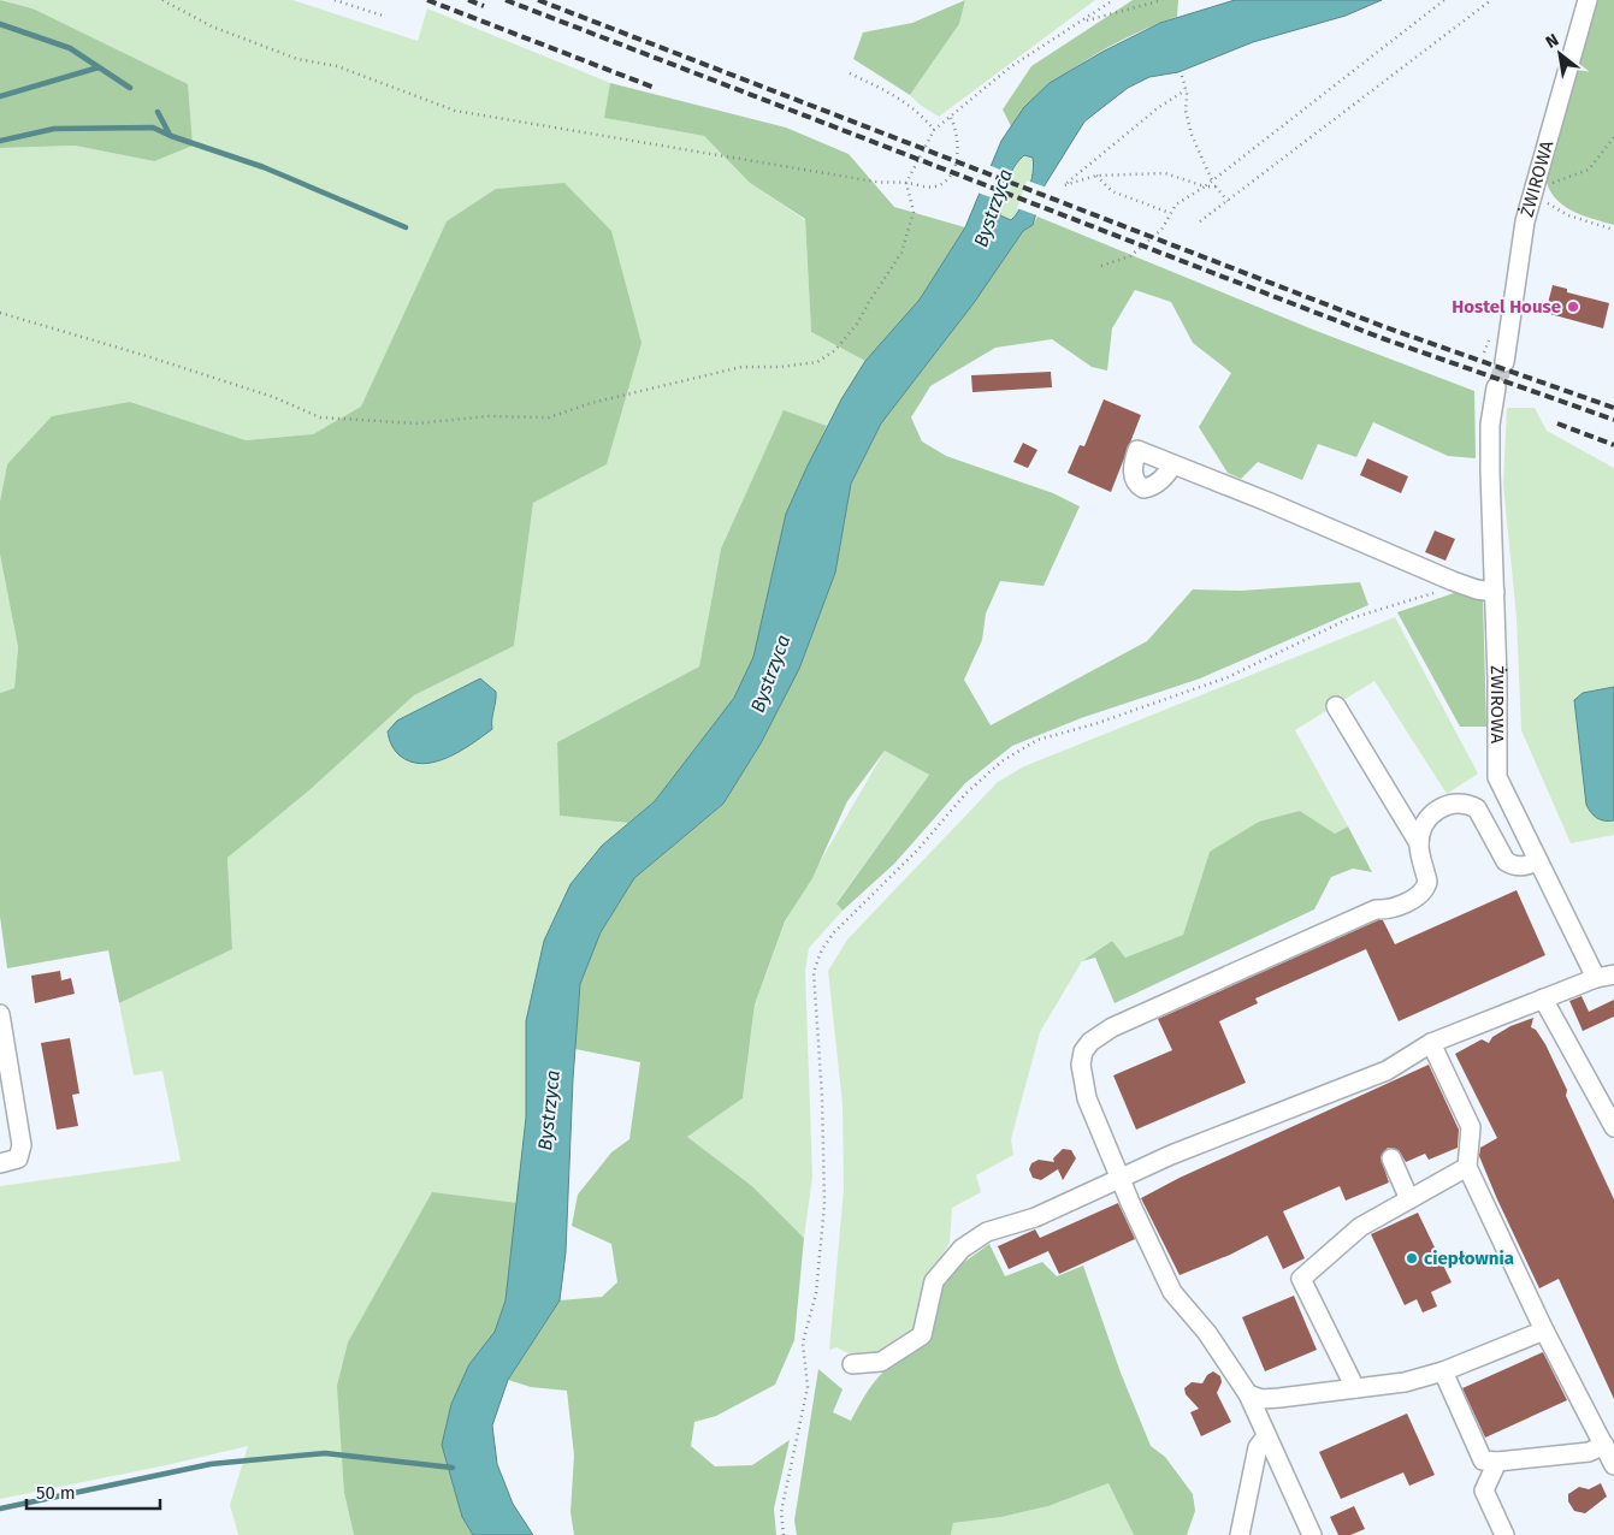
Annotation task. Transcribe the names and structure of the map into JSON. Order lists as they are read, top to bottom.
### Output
{
  "streets": {
    "street": ["ŻWIROWA"]
  },
  "water": ["Bystrzyca"],
  "places": ["Hostel House", "ciepłownia"],
  "scale_bar": "50 m",
  "north": "top left"
}
